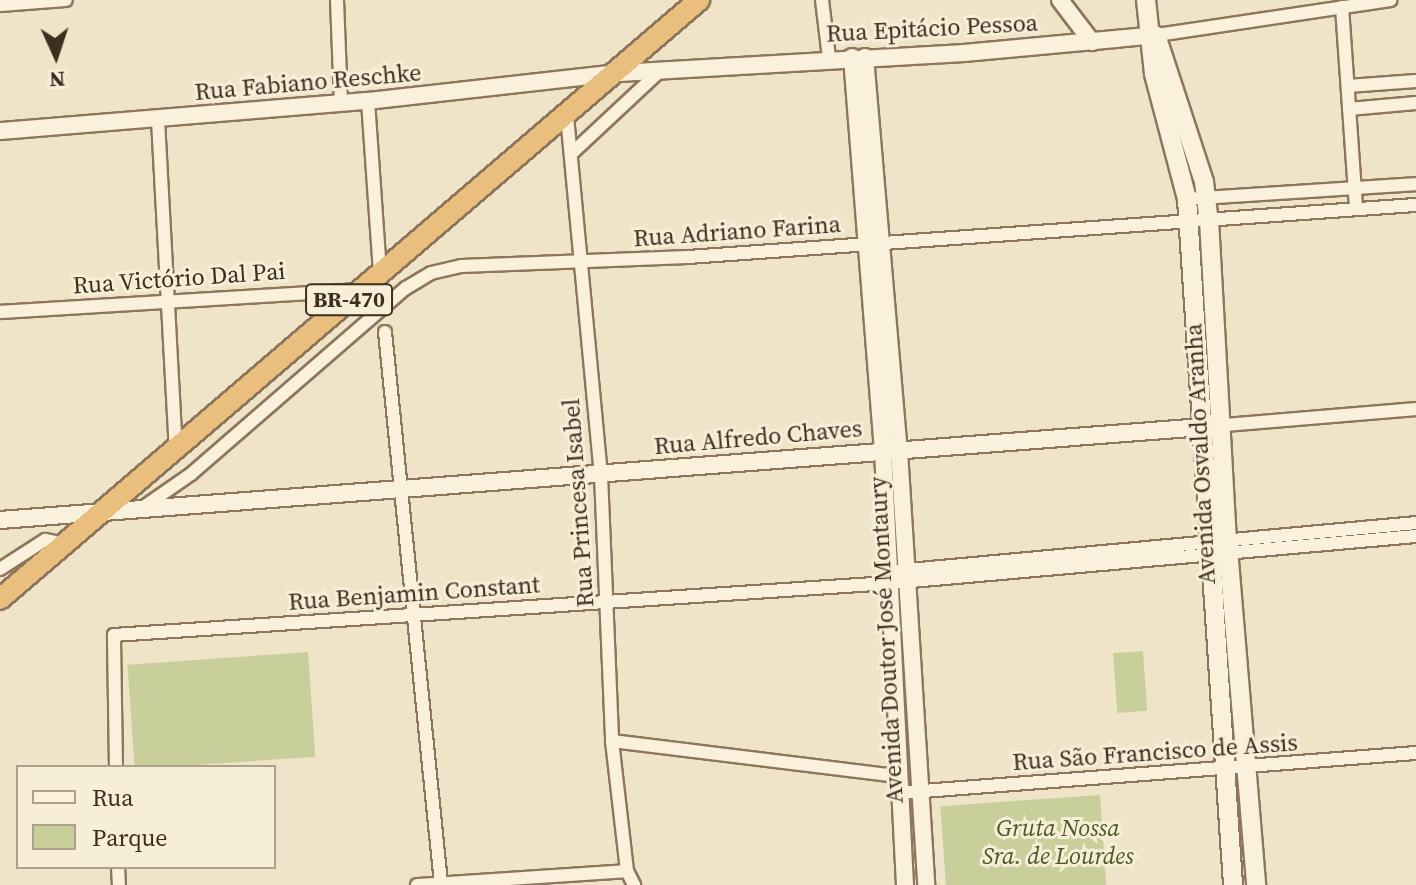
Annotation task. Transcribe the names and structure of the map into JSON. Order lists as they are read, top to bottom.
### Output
{
  "streets": {
    "highway": ["BR-470"],
    "main road": ["Avenida Osvaldo Aranha"],
    "street": [
      "Rua Epitácio Pessoa",
      "Rua Fabiano Reschke",
      "Rua Adriano Farina",
      "Rua Victório Dal Pai",
      "Rua Alfredo Chaves",
      "Rua Princesa Isabel",
      "Rua Benjamin Constant",
      "Avenida Doutor José Montaury",
      "Rua São Francisco de Assis"
    ]
  },
  "crossings": [
    ["Rua Epitácio Pessoa", "Rua Fabiano Reschke"],
    ["Rua Epitácio Pessoa", "BR-470"],
    ["Rua Epitácio Pessoa", "Avenida Osvaldo Aranha"],
    ["Rua Epitácio Pessoa", "Avenida Doutor José Montaury"],
    ["Rua Fabiano Reschke", "BR-470"],
    ["Rua Adriano Farina", "Rua Alfredo Chaves"],
    ["Rua Adriano Farina", "Avenida Osvaldo Aranha"],
    ["Rua Adriano Farina", "Rua Princesa Isabel"],
    ["Rua Adriano Farina", "Avenida Doutor José Montaury"],
    ["Rua Victório Dal Pai", "BR-470"],
    ["BR-470", "Rua Alfredo Chaves"],
    ["BR-470", "Rua Princesa Isabel"],
    ["Rua Alfredo Chaves", "Avenida Osvaldo Aranha"],
    ["Rua Alfredo Chaves", "Rua Princesa Isabel"],
    ["Rua Alfredo Chaves", "Avenida Doutor José Montaury"],
    ["Avenida Osvaldo Aranha", "Rua Benjamin Constant"],
    ["Avenida Osvaldo Aranha", "Rua São Francisco de Assis"],
    ["Rua Princesa Isabel", "Rua Benjamin Constant"],
    ["Rua Princesa Isabel", "Rua São Francisco de Assis"],
    ["Rua Benjamin Constant", "Avenida Doutor José Montaury"],
    ["Avenida Doutor José Montaury", "Rua São Francisco de Assis"]
  ],
  "parks": ["Gruta Nossa Sra. de Lourdes"],
  "legend": ["Rua", "Parque"],
  "north": "bottom"
}
